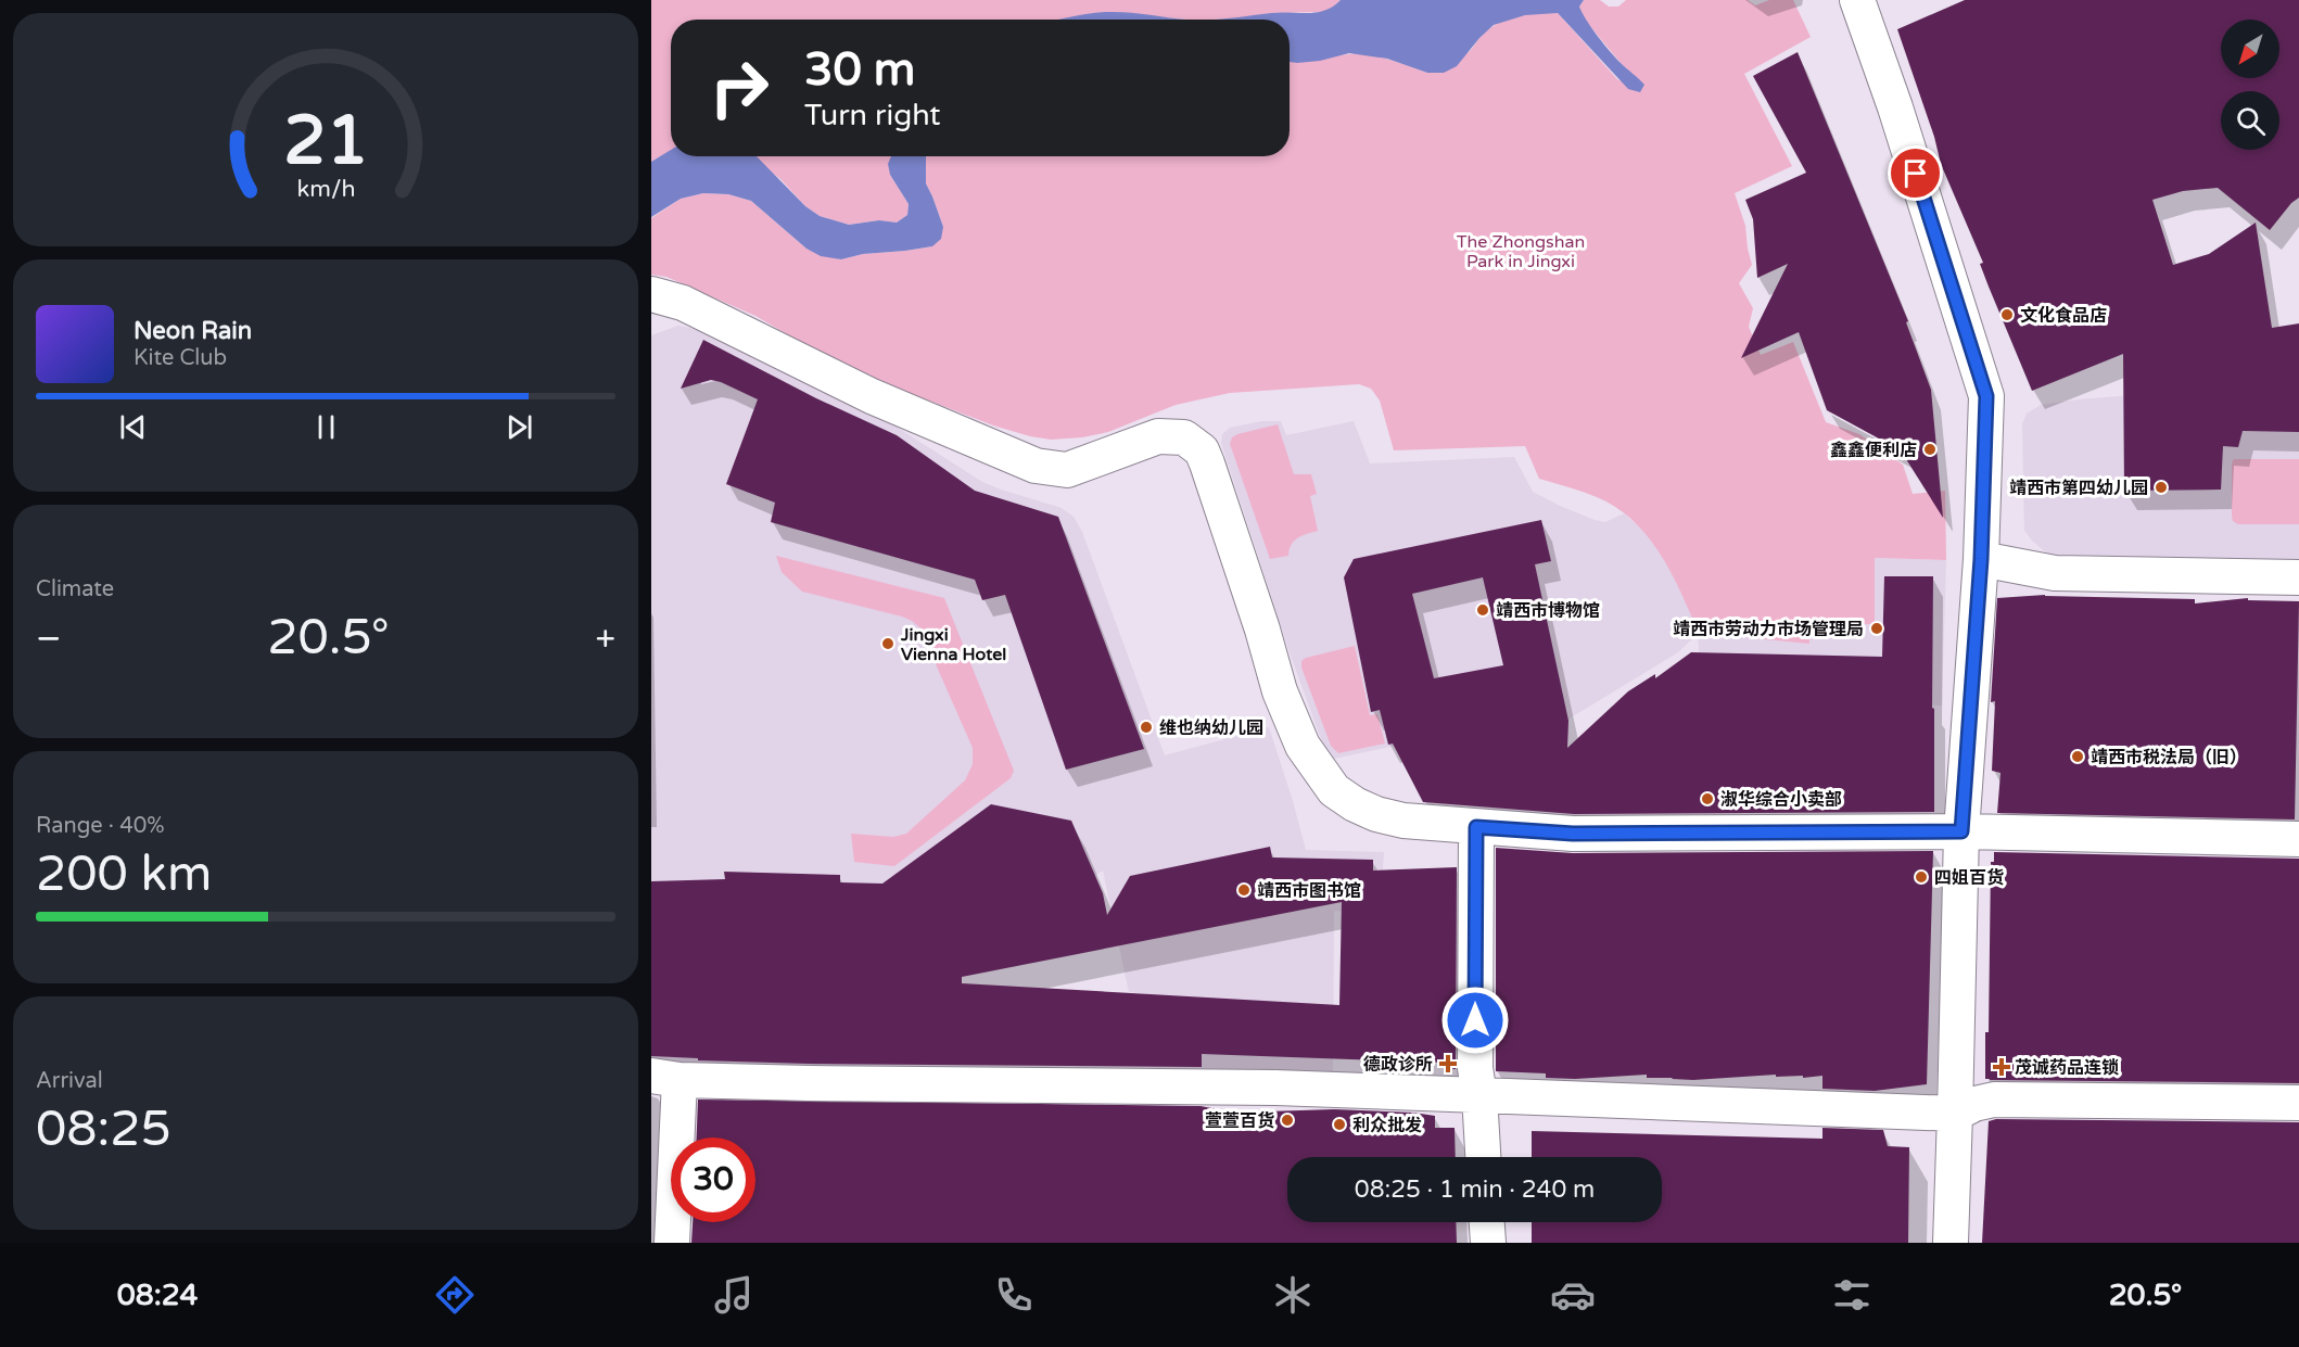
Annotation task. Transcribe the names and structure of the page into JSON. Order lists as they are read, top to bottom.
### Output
{
  "parks": ["The Zhongshan Park in Jingxi"],
  "places": {
    "other": [
      "文化食品店",
      "鑫鑫便利店",
      "靖西市第四幼儿园",
      "靖西市博物馆",
      "靖西市劳动力市场管理局",
      "Jingxi Vienna Hotel",
      "维也纳幼儿园",
      "靖西市税法局（旧）",
      "淑华综合小卖部",
      "四姐百货",
      "靖西市图书馆",
      "萱萱百货",
      "利众批发"
    ],
    "health": ["德政诊所", "茂诚药品连锁"]
  },
  "north": "bottom left",
  "page": {
    "turn": ["30 m", "Turn right"],
    "song": ["Neon Rain", "Kite Club"],
    "tile": [
      "Climate",
      ["Range · 40%", "200 km"],
      ["Arrival", "08:25"]
    ],
    "heat": ["−", "20.5°", "+"],
    "limit": "30",
    "trip": "08:25 · 1 min · 240 m",
    "tabs": ["08:24", "20.5°"],
    "gauge": ["21", "km/h"]
  }
}
